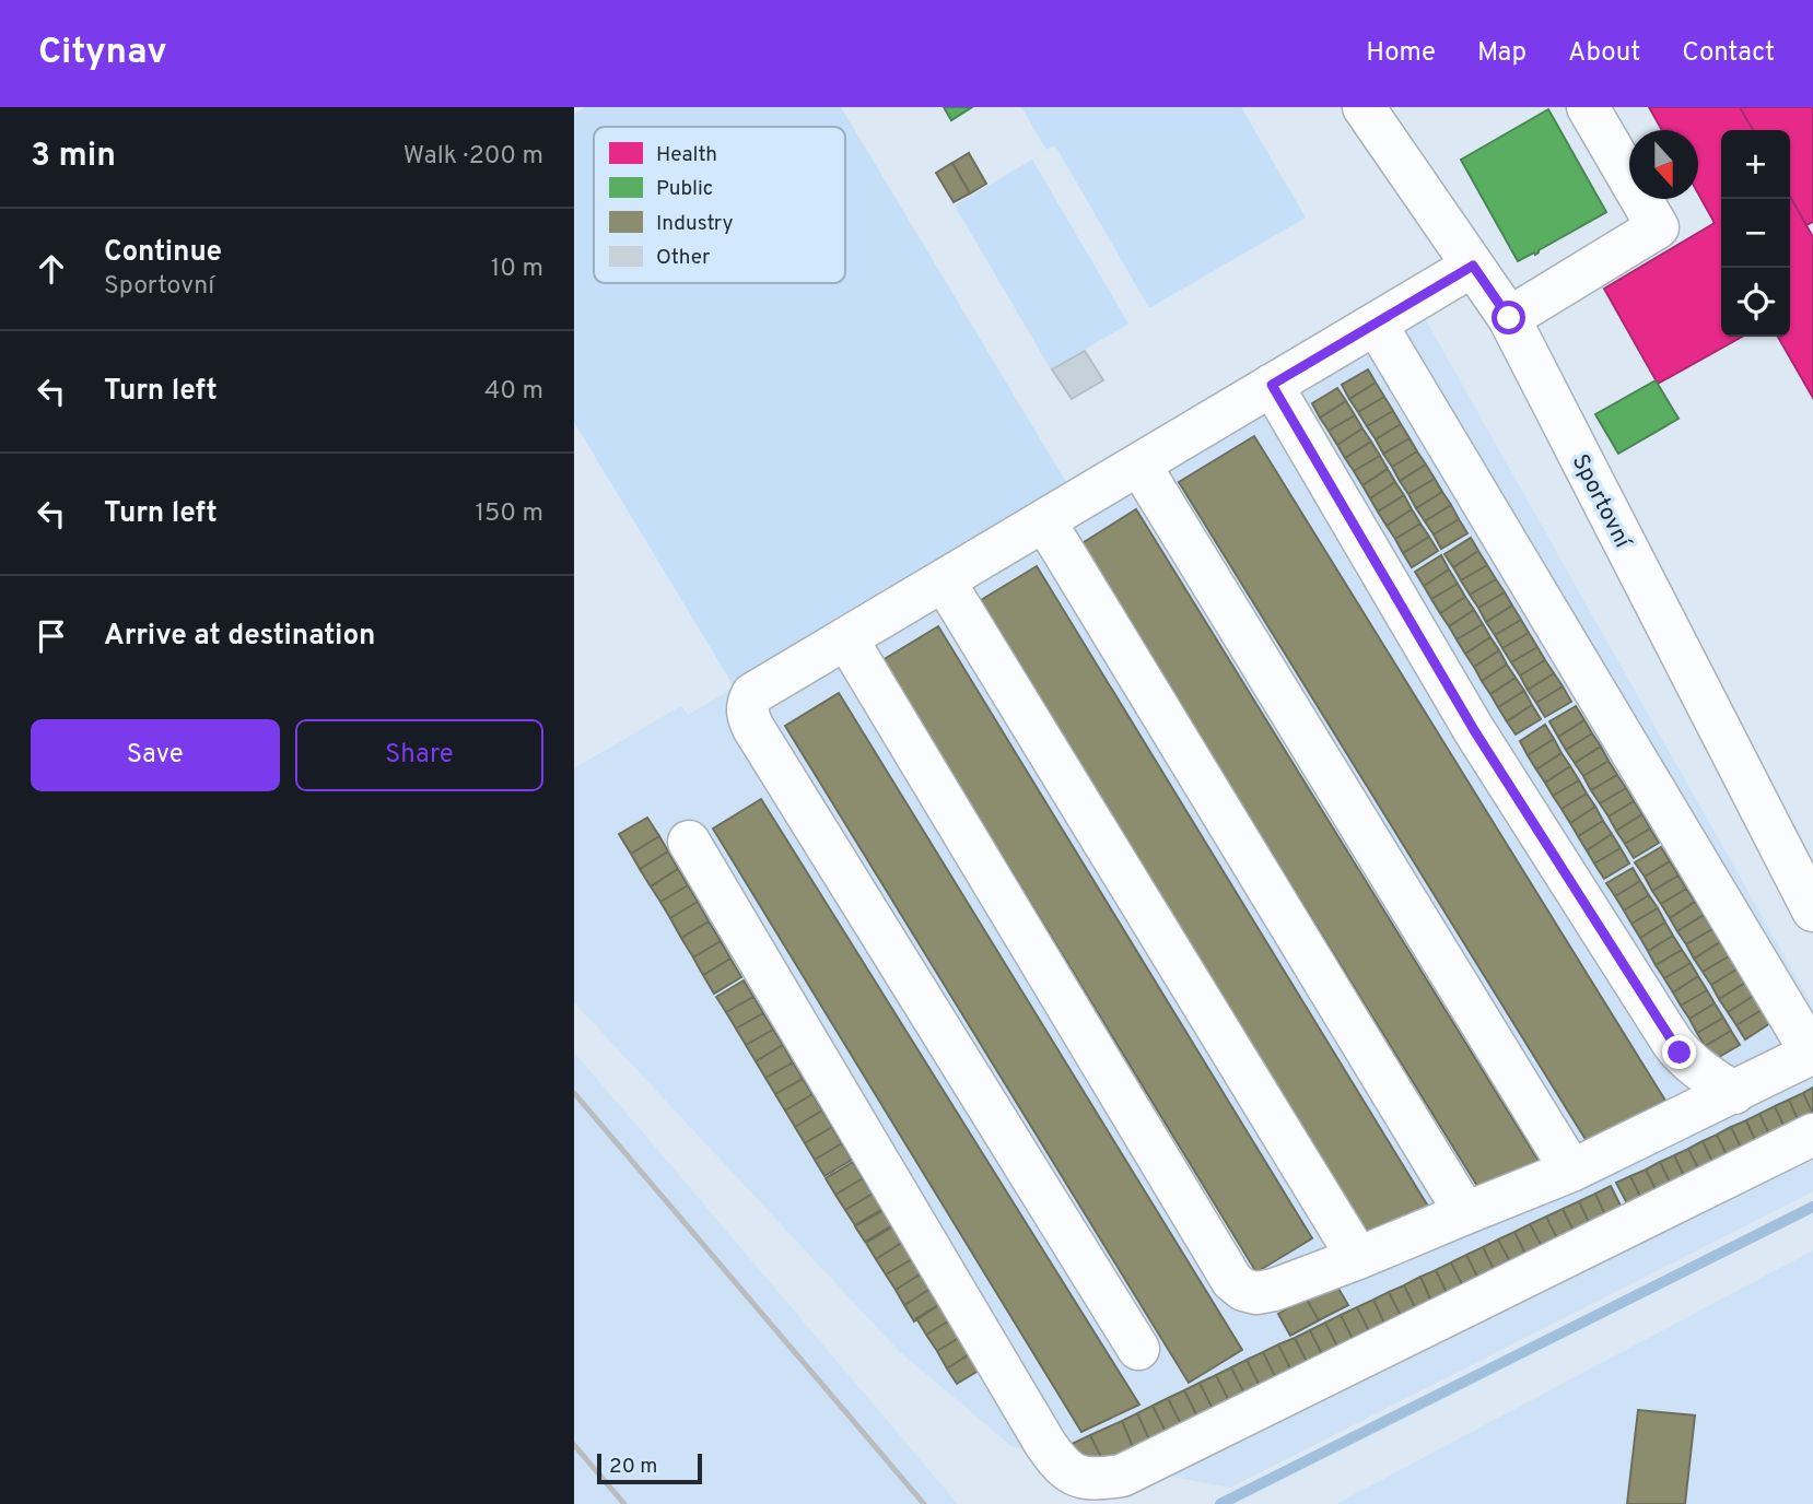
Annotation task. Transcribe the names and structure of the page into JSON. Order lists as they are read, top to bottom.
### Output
{
  "streets": {
    "street": ["Sportovní"]
  },
  "legend": [
    "Health",
    "Public",
    "Industry",
    "Other"
  ],
  "scale_bar": "20 m",
  "north": "bottom",
  "page": {
    "header": "Citynav",
    "nav": [
      "Home",
      "Map",
      "About",
      "Contact"
    ],
    "heading": ["3 min", "Walk · 200 m"],
    "map_buttons": ["+", "−"],
    "list": [
      ["Continue", "Sportovní", "10 m"],
      ["Turn left", "40 m"],
      ["Turn left", "150 m"],
      "Arrive at destination"
    ],
    "buttons": ["Save", "Share"],
    "scale": "20 m"
  }
}
